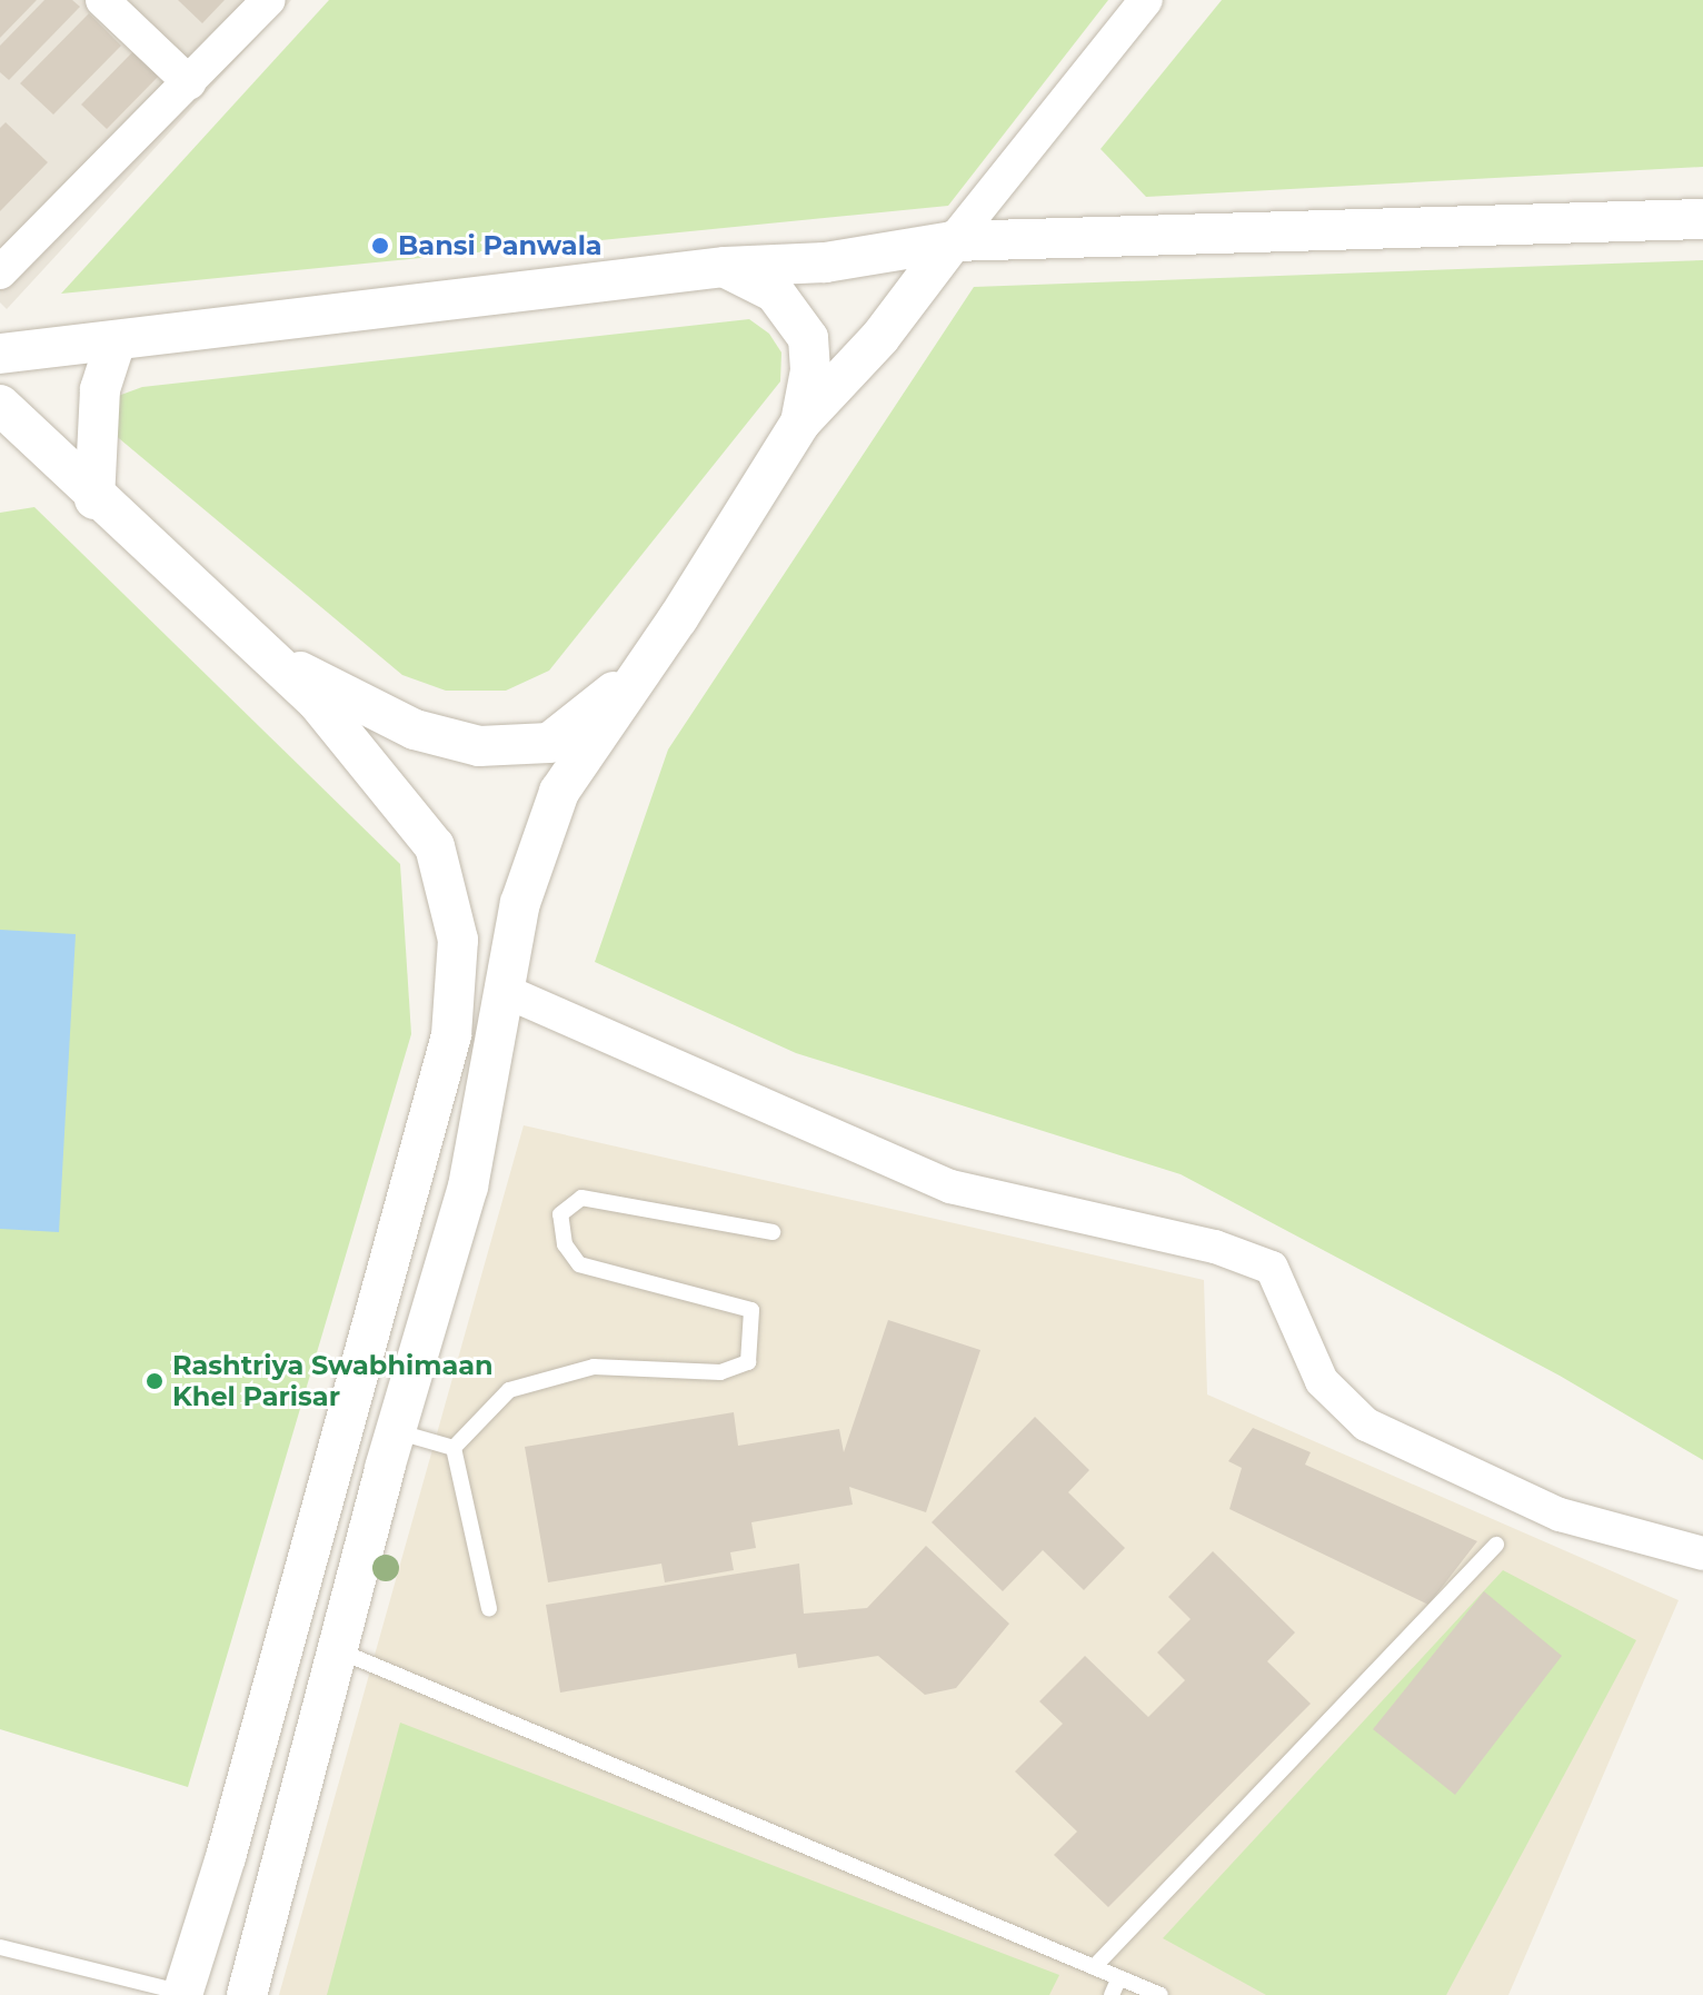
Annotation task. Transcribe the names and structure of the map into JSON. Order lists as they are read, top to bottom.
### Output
{
  "places": ["Bansi Panwala", "Rashtriya Swabhimaan Khel Parisar"]
}
